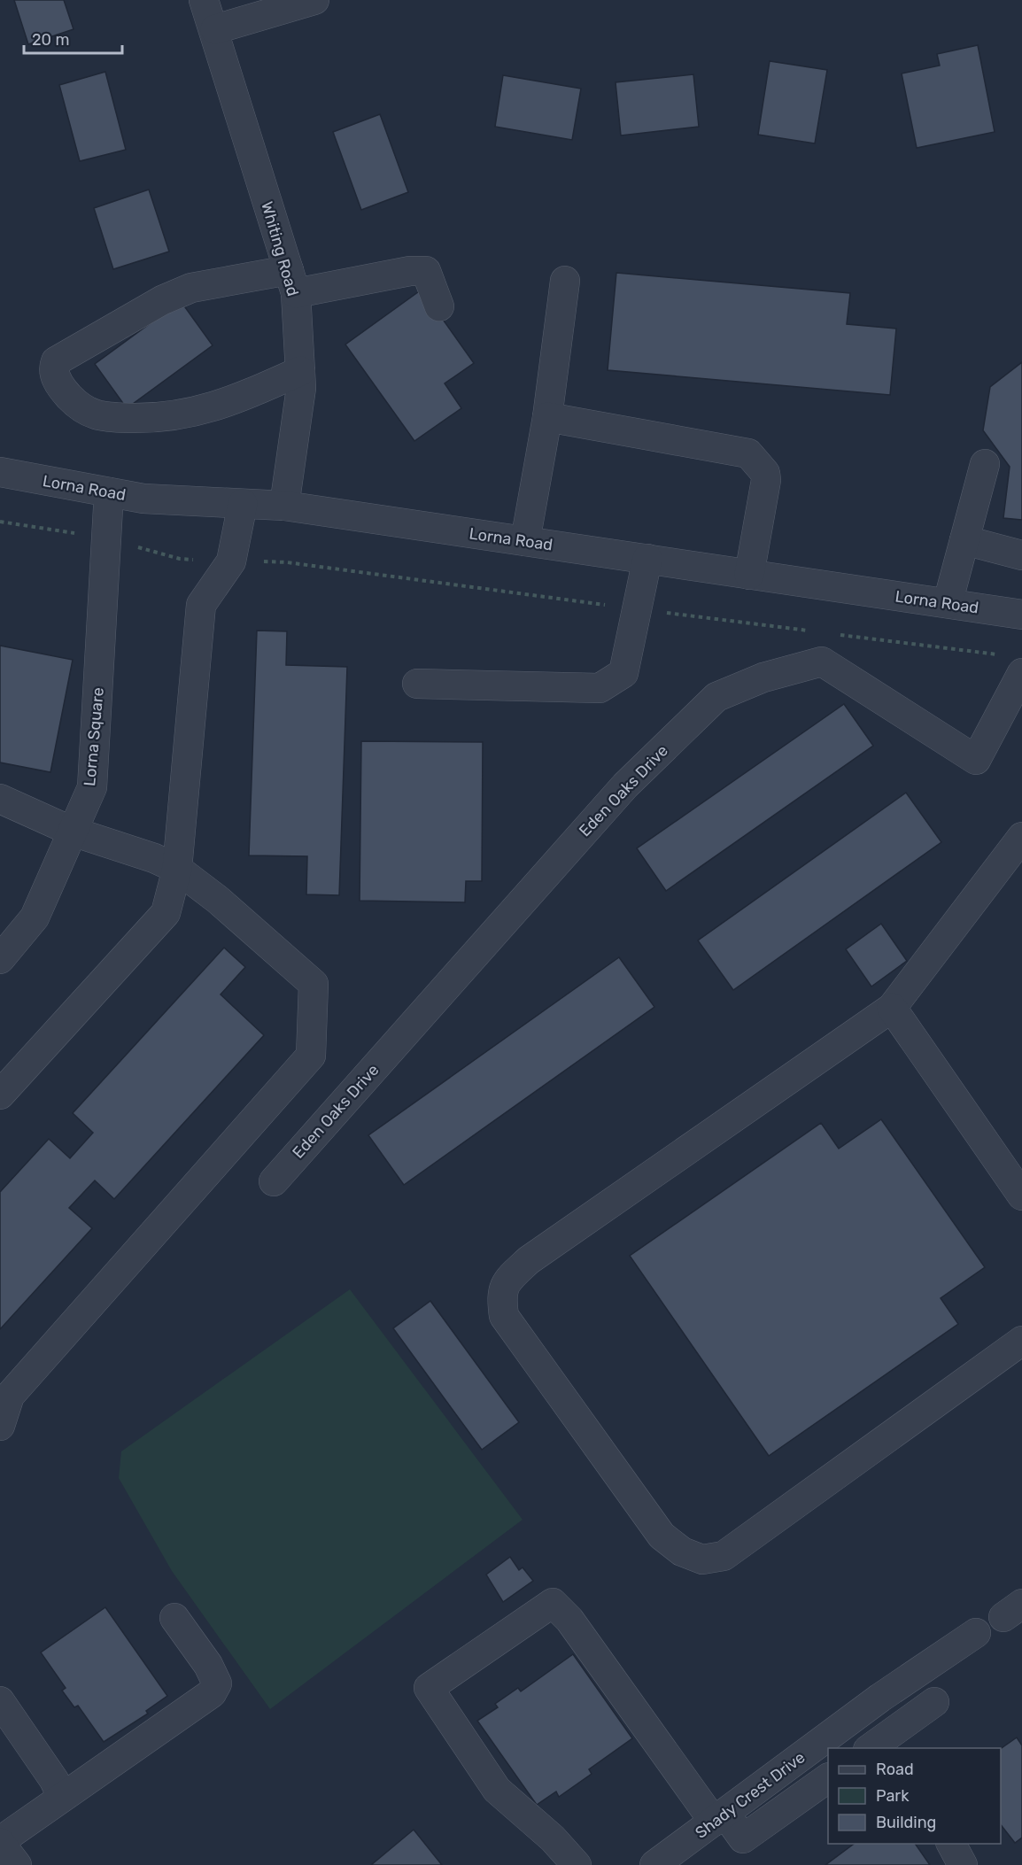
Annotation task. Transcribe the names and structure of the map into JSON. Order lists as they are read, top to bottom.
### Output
{
  "streets": {
    "street": [
      "Whiting Road",
      "Lorna Road",
      "Lorna Square",
      "Eden Oaks Drive",
      "Shady Crest Drive"
    ]
  },
  "crossings": [
    ["Whiting Road", "Lorna Road"],
    ["Lorna Road", "Lorna Square"]
  ],
  "legend": ["Road", "Park", "Building"],
  "scale_bar": "20 m"
}
